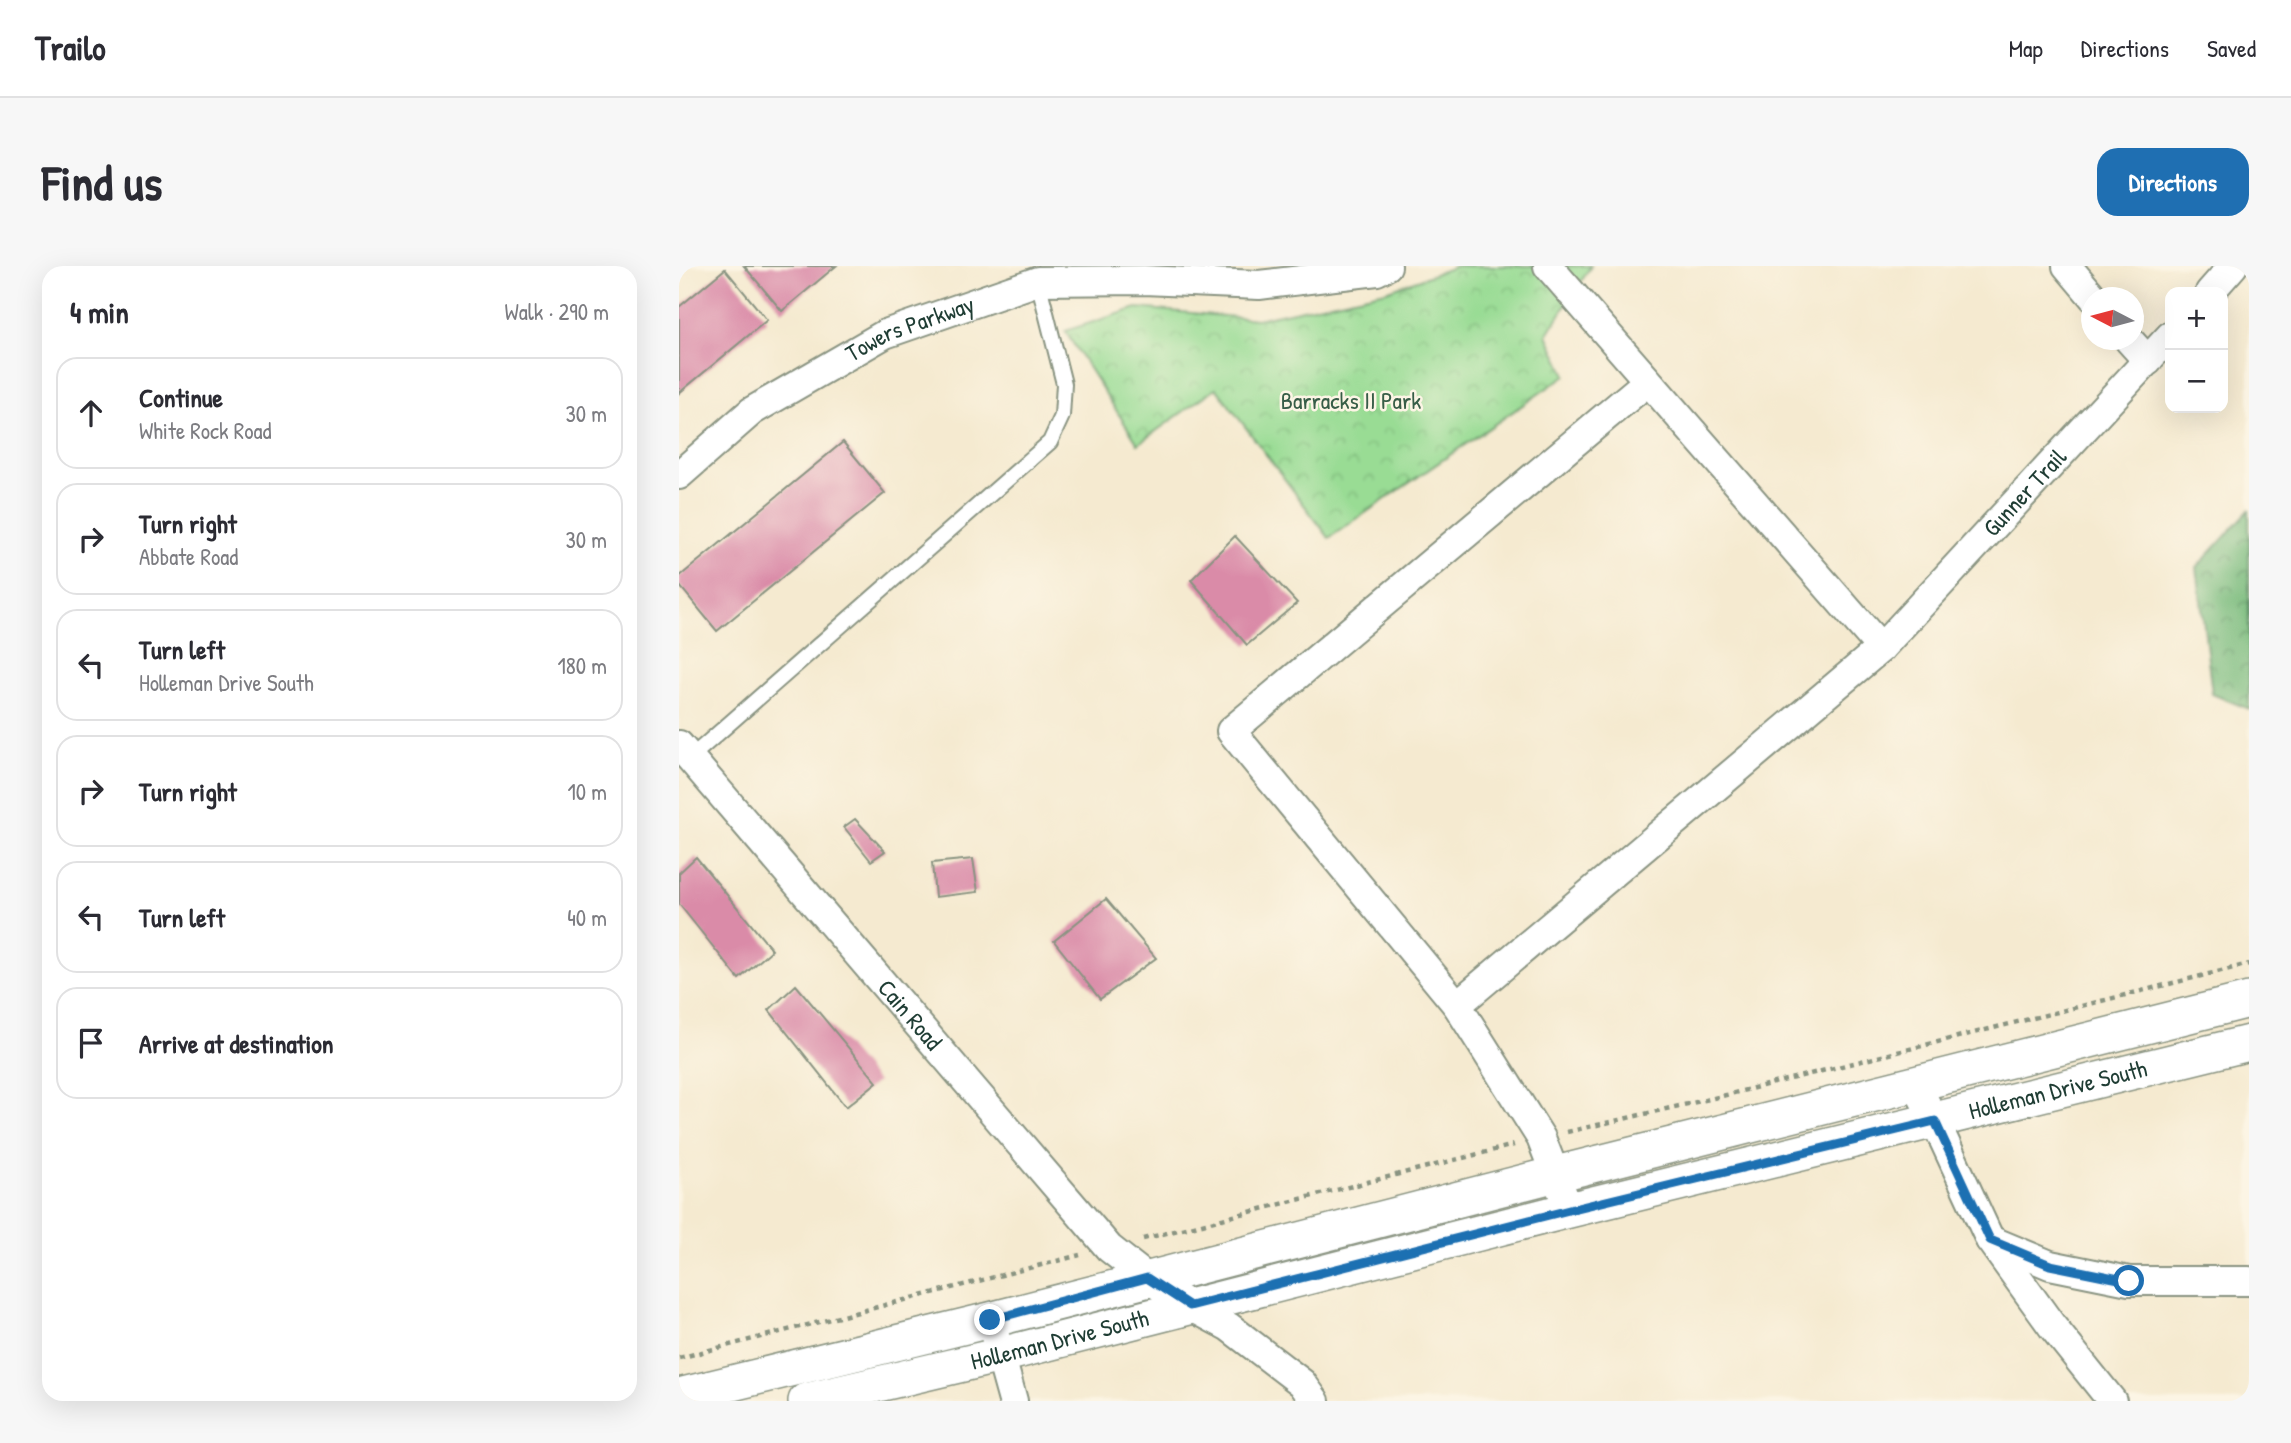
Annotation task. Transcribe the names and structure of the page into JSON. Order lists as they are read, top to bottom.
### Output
{
  "streets": {
    "street": [
      "Towers Parkway",
      "Gunner Trail",
      "Cain Road",
      "Holleman Drive South"
    ]
  },
  "crossings": [
    ["Cain Road", "Holleman Drive South"]
  ],
  "parks": ["Barracks II Park"],
  "north": "left",
  "page": {
    "header": "Trailo",
    "nav": ["Map", "Directions", "Saved"],
    "buttons": "Directions",
    "title": "Find us",
    "heading": ["4 min", "Walk · 290 m"],
    "map_buttons": ["+", "−"],
    "list": [
      ["Continue", "White Rock Road", "30 m"],
      ["Turn right", "Abbate Road", "30 m"],
      ["Turn left", "Holleman Drive South", "180 m"],
      ["Turn right", "10 m"],
      ["Turn left", "40 m"],
      "Arrive at destination"
    ]
  }
}
